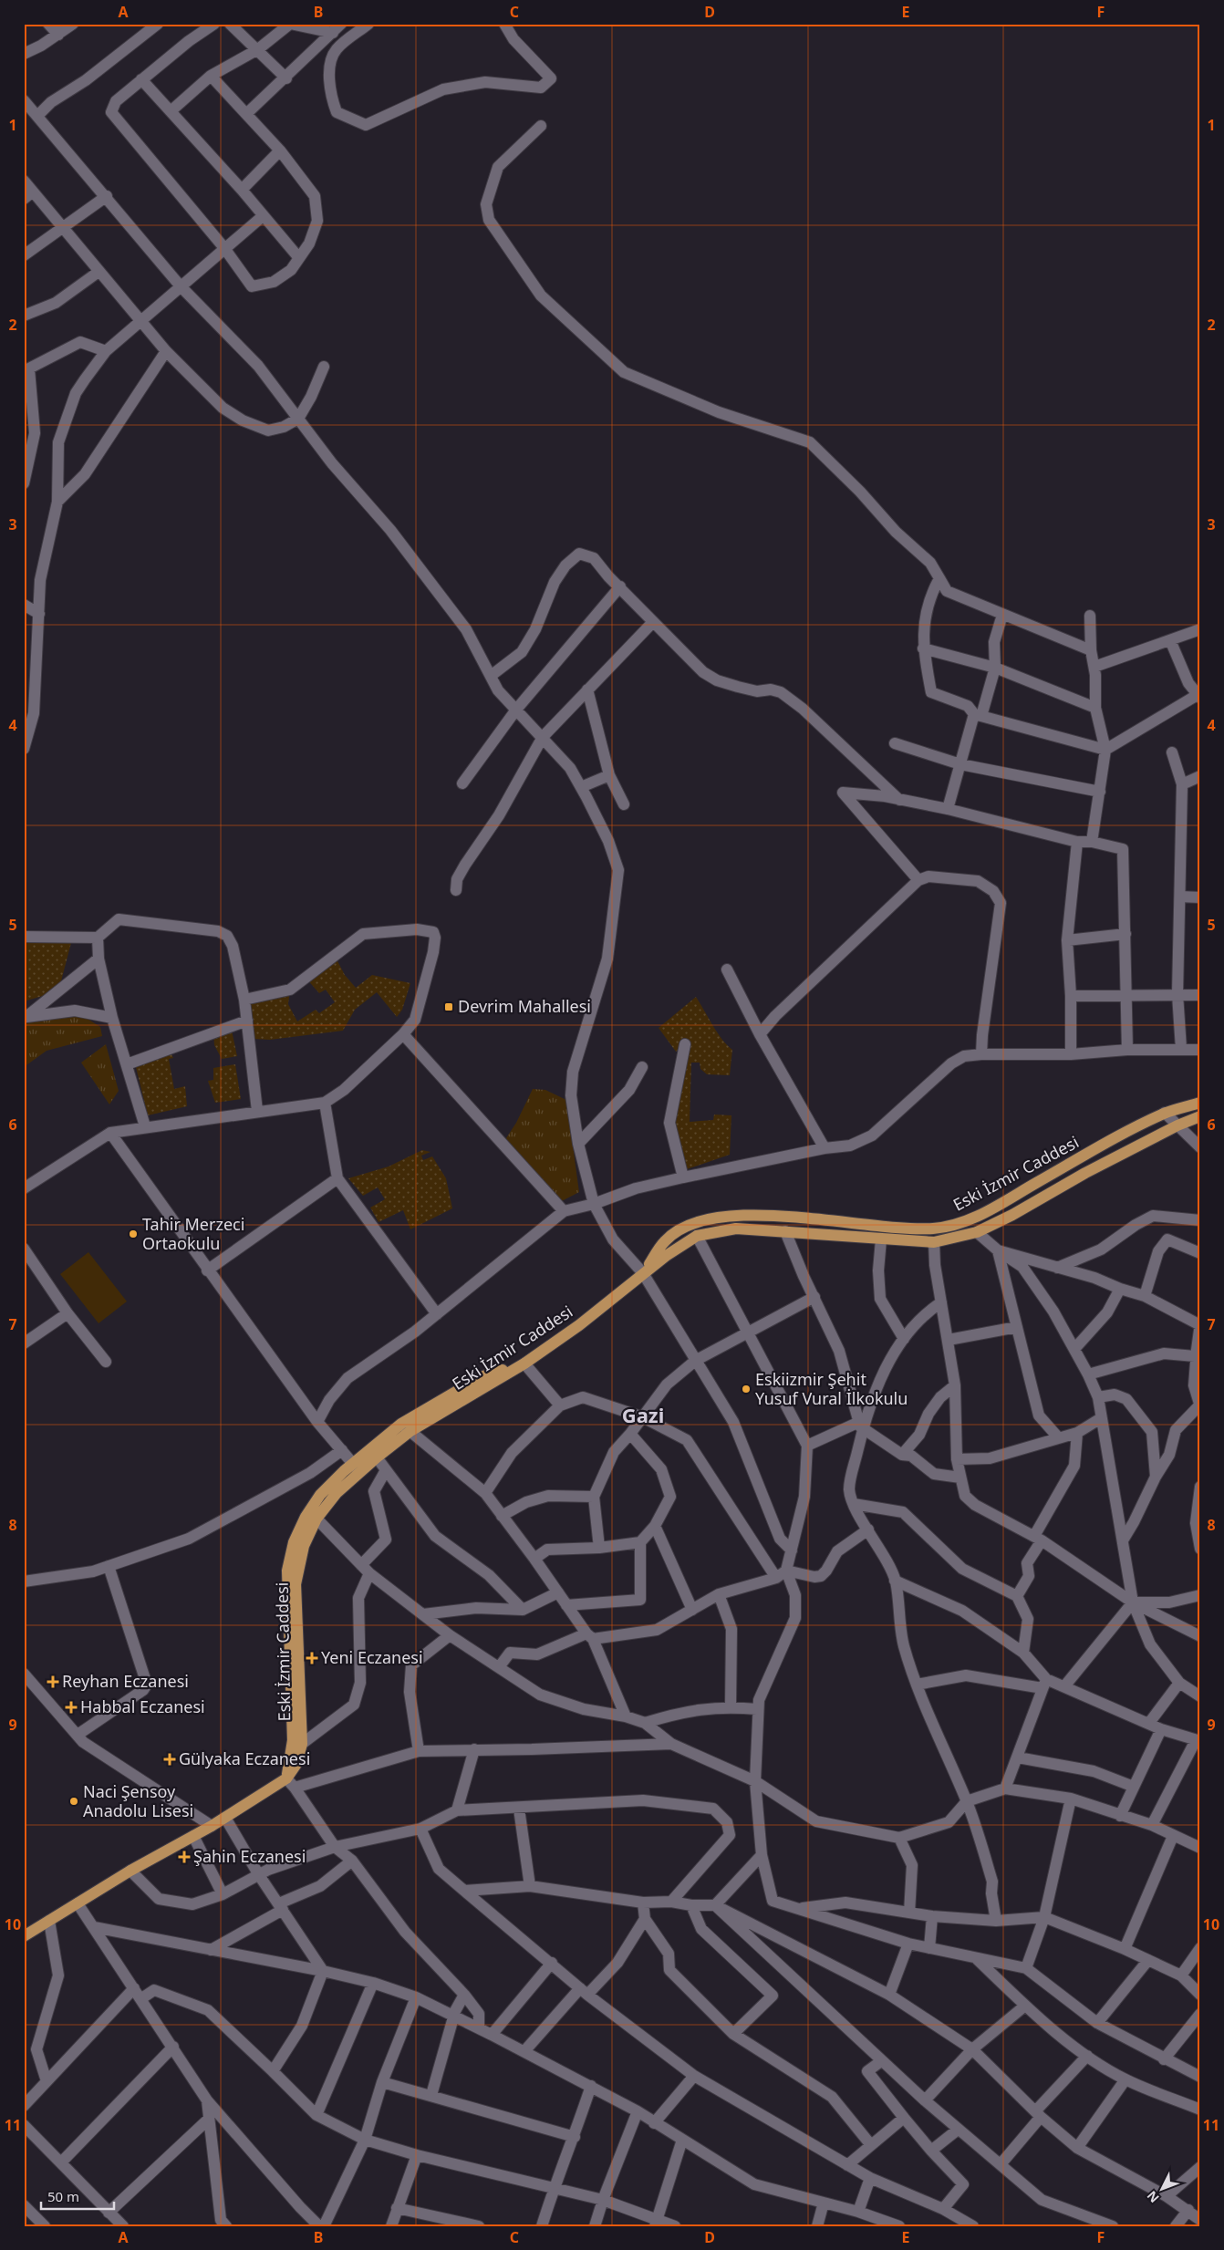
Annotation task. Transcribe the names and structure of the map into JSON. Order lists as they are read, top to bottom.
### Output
{
  "streets": {
    "main road": ["Eski İzmir Caddesi"]
  },
  "districts": ["Gazi"],
  "places": {
    "transit": ["Devrim Mahallesi"],
    "other": ["Tahir Merzeci Ortaokulu", "Eskiizmir Şehit Yusuf Vural İlkokulu", "Naci Şensoy Anadolu Lisesi"],
    "health": [
      "Yeni Eczanesi",
      "Reyhan Eczanesi",
      "Habbal Eczanesi",
      "Gülyaka Eczanesi",
      "Şahin Eczanesi"
    ]
  },
  "scale_bar": "50 m",
  "north": "bottom left",
  "grid": {
    "columns": [
      "A",
      "B",
      "C",
      "D",
      "E",
      "F"
    ],
    "rows": [
      "1",
      "2",
      "3",
      "4",
      "5",
      "6",
      "7",
      "8",
      "9",
      "10",
      "11"
    ]
  }
}
